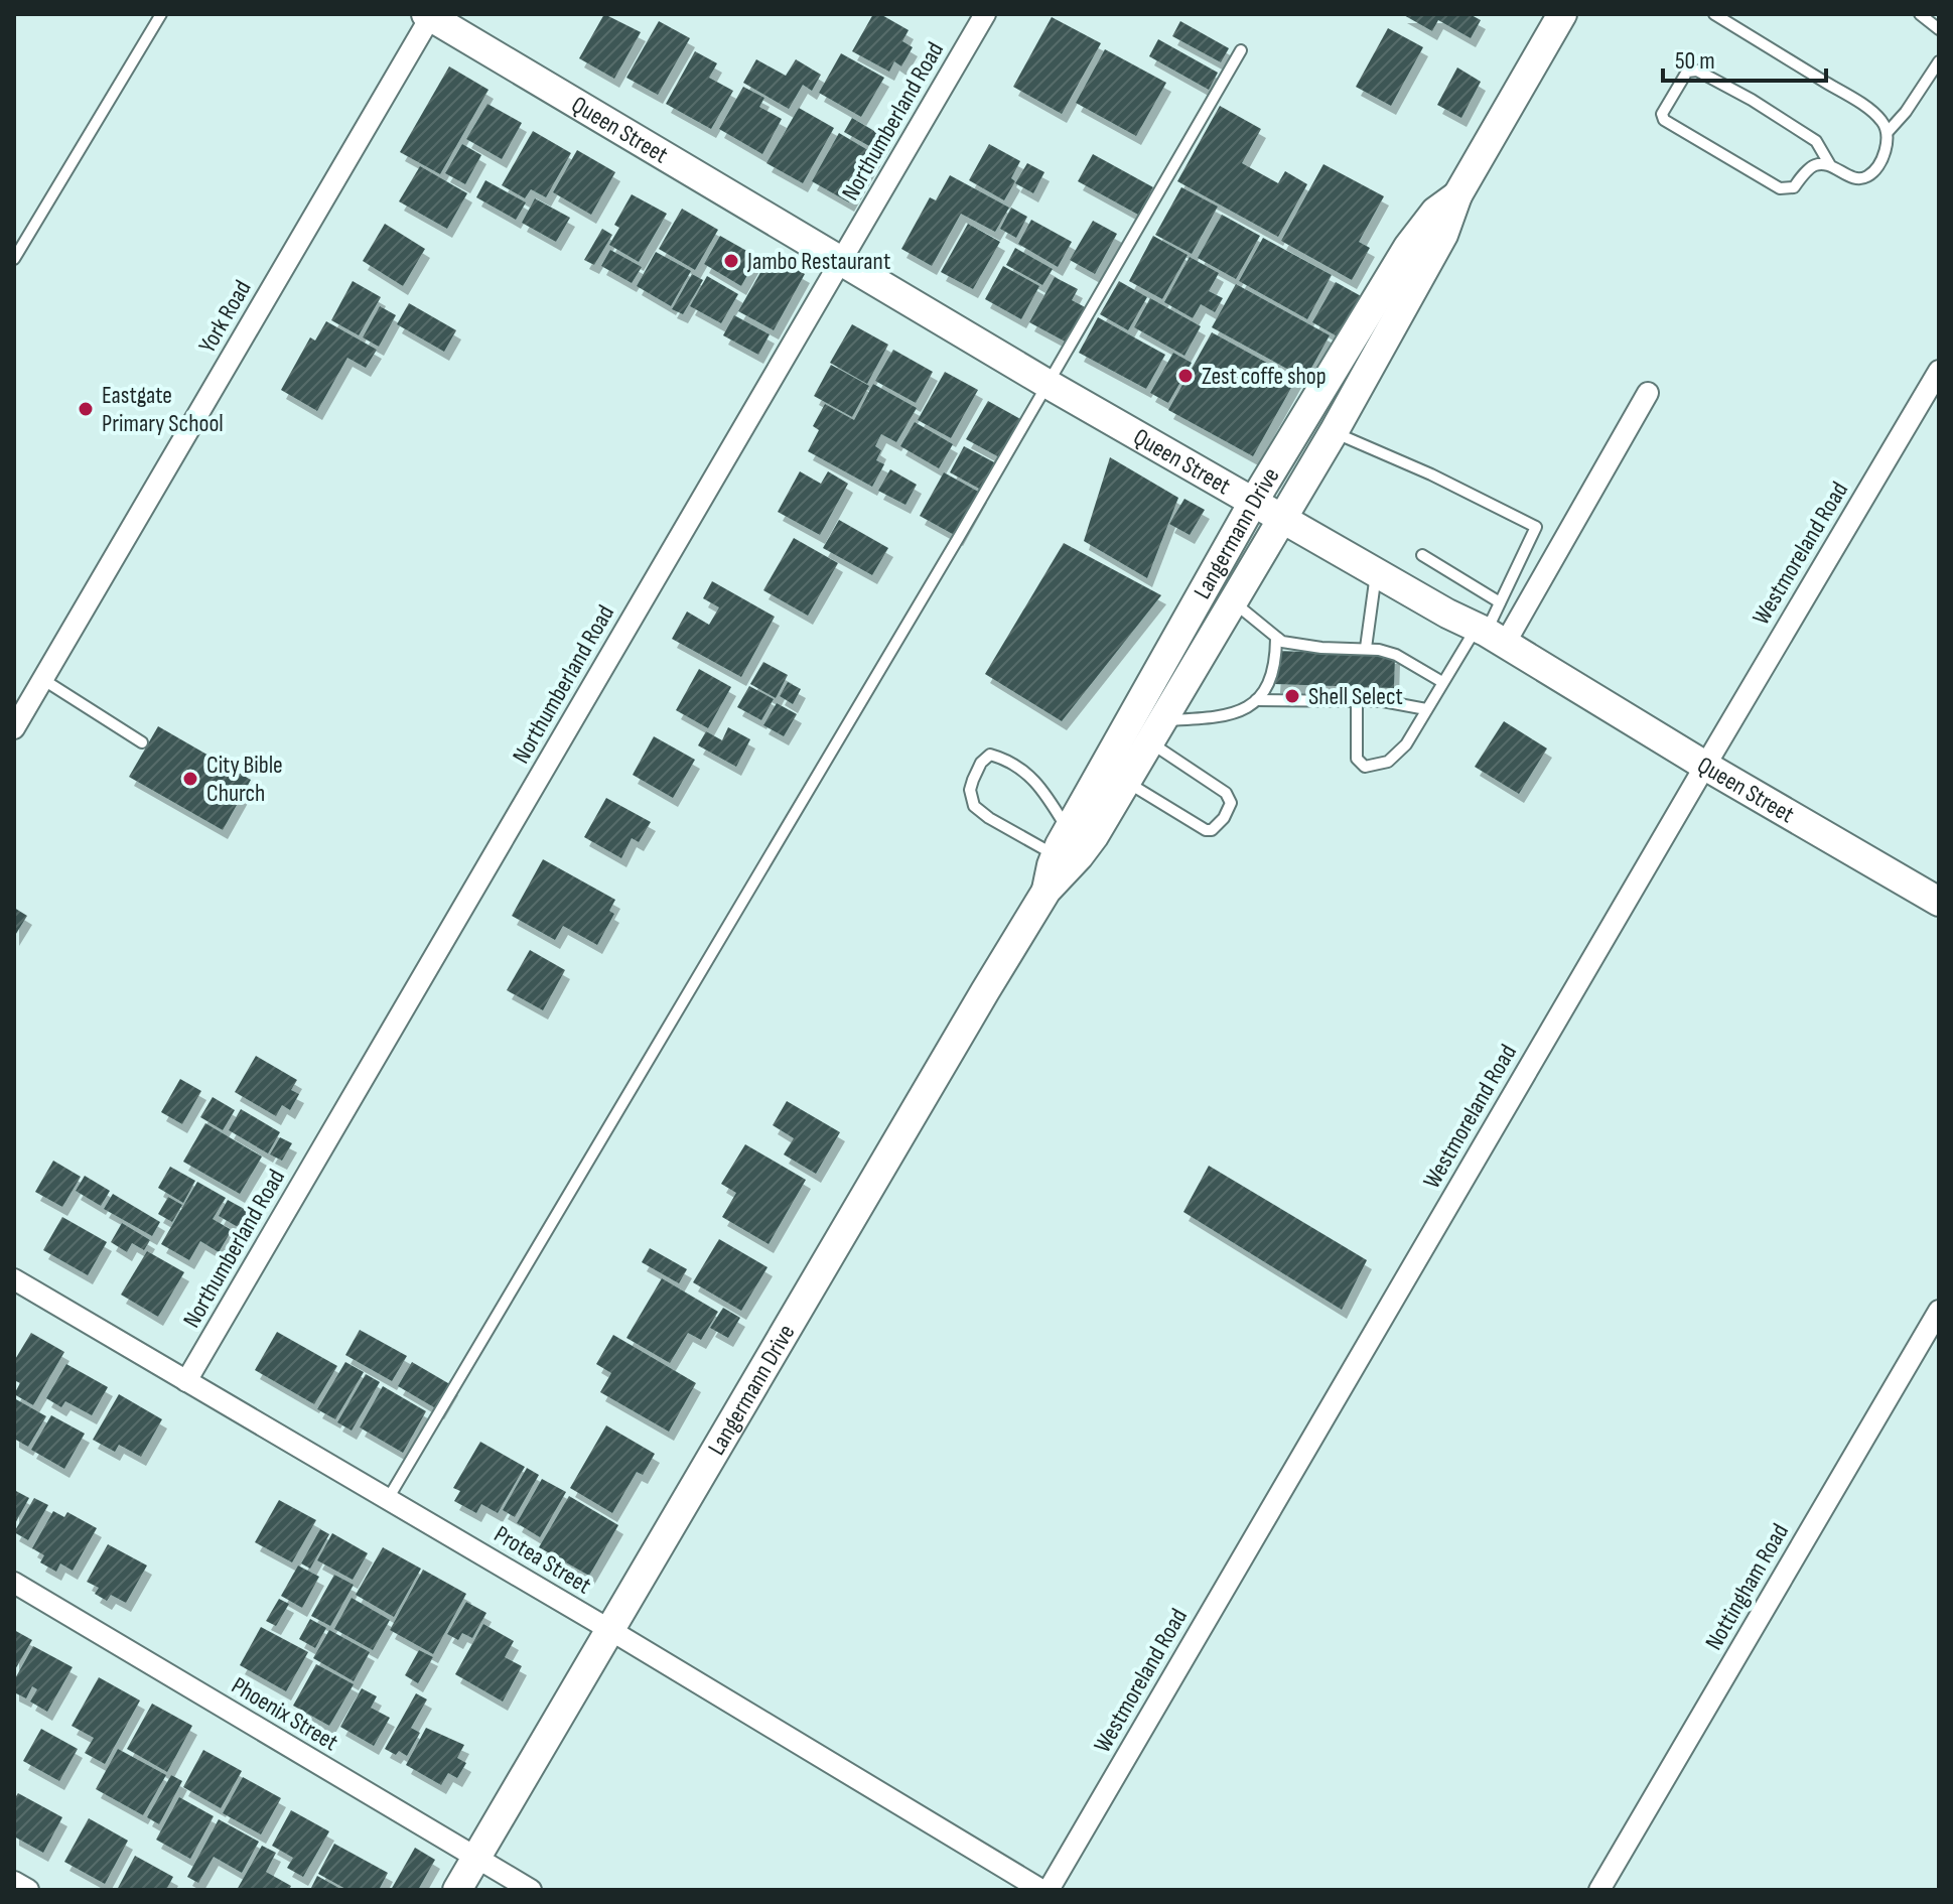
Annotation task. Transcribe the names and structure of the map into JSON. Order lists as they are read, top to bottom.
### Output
{
  "streets": {
    "main road": ["Queen Street", "Langermann Drive"],
    "street": [
      "Northumberland Road",
      "York Road",
      "Westmoreland Road",
      "Protea Street",
      "Nottingham Road",
      "Phoenix Street"
    ]
  },
  "crossings": [
    ["Northumberland Road", "Queen Street"],
    ["Northumberland Road", "Protea Street"],
    ["Queen Street", "York Road"],
    ["Queen Street", "Langermann Drive"],
    ["Queen Street", "Westmoreland Road"],
    ["Langermann Drive", "Protea Street"],
    ["Langermann Drive", "Phoenix Street"]
  ],
  "places": [
    "Jambo Restaurant",
    "Zest coffe shop",
    "Eastgate Primary School",
    "Shell Select",
    "City Bible Church"
  ],
  "scale_bar": "50 m"
}
